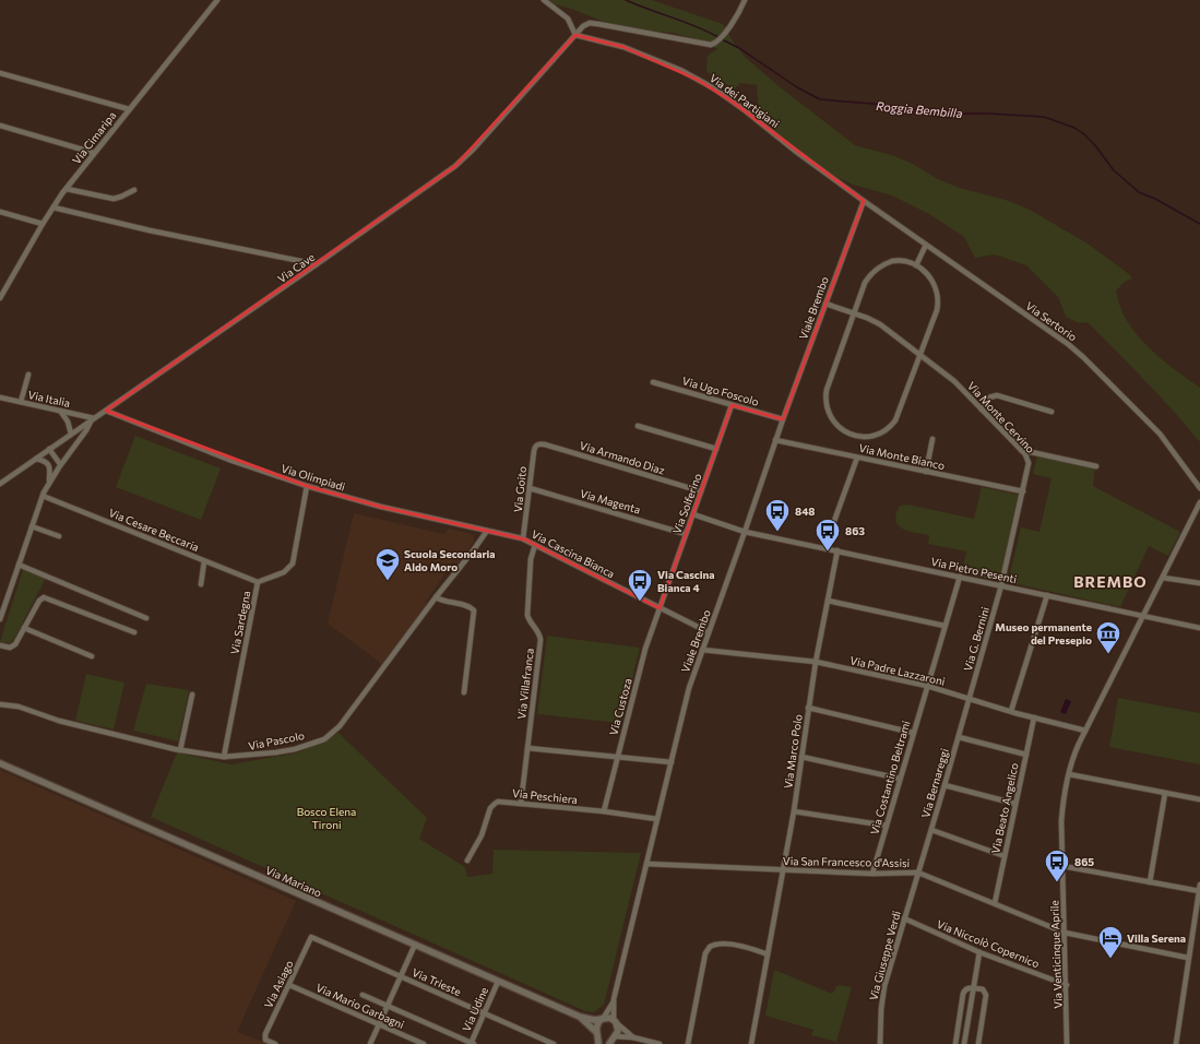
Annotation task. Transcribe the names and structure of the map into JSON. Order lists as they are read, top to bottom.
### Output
{
  "streets": {
    "street": [
      "Via dei Partigiani",
      "Via Cimaripa",
      "Via Cave",
      "Viale Brembo",
      "Via Sertorio",
      "Via Ugo Foscolo",
      "Via Italia",
      "Via Monte Cervino",
      "Via Monte Bianco",
      "Via Armando Diaz",
      "Via Olimpiadi",
      "Via Goito",
      "Via Magenta",
      "Via Solferino",
      "Via Cesare Beccaria",
      "Via Cascina Bianca",
      "Via Pietro Pesenti",
      "Via Sardegna",
      "Via G. Bernini",
      "Via Padre Lazzaroni",
      "Via Villafranca",
      "Via Custoza",
      "Via Pascolo",
      "Via Marco Polo",
      "Via Costantino Beltrami",
      "Via Bernareggi",
      "Via Peschiera",
      "Via Beato Angelico",
      "Via San Francesco d'Assisi",
      "Via Mariano",
      "Via Niccolò Copernico",
      "Via Venticinque Aprile",
      "Via Giuseppe Verdi",
      "Via Trieste",
      "Via Asiago",
      "Via Mario Garbagni",
      "Via Udine"
    ]
  },
  "crossings": [
    ["Via dei Partigiani", "Via Cave"],
    ["Via dei Partigiani", "Viale Brembo"],
    ["Via dei Partigiani", "Via Sertorio"],
    ["Via Cave", "Via Italia"],
    ["Via Cave", "Via Olimpiadi"],
    ["Viale Brembo", "Via Sertorio"],
    ["Viale Brembo", "Via Ugo Foscolo"],
    ["Viale Brembo", "Via Monte Cervino"],
    ["Viale Brembo", "Via Monte Bianco"],
    ["Viale Brembo", "Via Cascina Bianca"],
    ["Viale Brembo", "Via Pietro Pesenti"],
    ["Viale Brembo", "Via Padre Lazzaroni"],
    ["Viale Brembo", "Via Peschiera"],
    ["Viale Brembo", "Via San Francesco d'Assisi"],
    ["Viale Brembo", "Via Mariano"],
    ["Via Ugo Foscolo", "Via Solferino"],
    ["Via Monte Cervino", "Via Monte Bianco"],
    ["Via Monte Cervino", "Via Pietro Pesenti"],
    ["Via Monte Cervino", "Via G. Bernini"],
    ["Via Armando Diaz", "Via Goito"],
    ["Via Armando Diaz", "Via Solferino"],
    ["Via Olimpiadi", "Via Goito"],
    ["Via Olimpiadi", "Via Cascina Bianca"],
    ["Via Olimpiadi", "Via Sardegna"],
    ["Via Olimpiadi", "Via Pascolo"],
    ["Via Goito", "Via Magenta"],
    ["Via Goito", "Via Cascina Bianca"],
    ["Via Magenta", "Via Solferino"],
    ["Via Solferino", "Via Cascina Bianca"],
    ["Via Solferino", "Via Pietro Pesenti"],
    ["Via Solferino", "Via Custoza"],
    ["Via Cesare Beccaria", "Via Sardegna"],
    ["Via Cascina Bianca", "Via Villafranca"],
    ["Via Cascina Bianca", "Via Custoza"],
    ["Via Pietro Pesenti", "Via G. Bernini"],
    ["Via Pietro Pesenti", "Via Marco Polo"],
    ["Via Pietro Pesenti", "Via Costantino Beltrami"],
    ["Via Pietro Pesenti", "Via Venticinque Aprile"],
    ["Via Sardegna", "Via Pascolo"],
    ["Via G. Bernini", "Via Padre Lazzaroni"],
    ["Via G. Bernini", "Via Bernareggi"],
    ["Via Padre Lazzaroni", "Via Marco Polo"],
    ["Via Padre Lazzaroni", "Via Costantino Beltrami"],
    ["Via Padre Lazzaroni", "Via Bernareggi"],
    ["Via Padre Lazzaroni", "Via Beato Angelico"],
    ["Via Padre Lazzaroni", "Via Venticinque Aprile"],
    ["Via Villafranca", "Via Peschiera"],
    ["Via Custoza", "Via Peschiera"],
    ["Via Marco Polo", "Via San Francesco d'Assisi"],
    ["Via Costantino Beltrami", "Via San Francesco d'Assisi"],
    ["Via Bernareggi", "Via San Francesco d'Assisi"],
    ["Via Bernareggi", "Via Giuseppe Verdi"],
    ["Via Beato Angelico", "Via San Francesco d'Assisi"],
    ["Via San Francesco d'Assisi", "Via Venticinque Aprile"],
    ["Via San Francesco d'Assisi", "Via Giuseppe Verdi"],
    ["Via Mariano", "Via Udine"],
    ["Via Niccolò Copernico", "Via Venticinque Aprile"],
    ["Via Niccolò Copernico", "Via Giuseppe Verdi"],
    ["Via Trieste", "Via Asiago"],
    ["Via Trieste", "Via Udine"],
    ["Via Asiago", "Via Mario Garbagni"]
  ],
  "districts": ["BREMBO"],
  "water": ["Roggia Bembilla"],
  "parks": ["Bosco Elena Tironi"],
  "places": {
    "bus stop": [
      "848",
      "863",
      "Via Cascina Bianca 4",
      "865"
    ],
    "school or university": ["Scuola Secondaria Aldo Moro"],
    "museum": ["Museo permanente del Presepio"],
    "hotel": ["Villa Serena"]
  }
}
